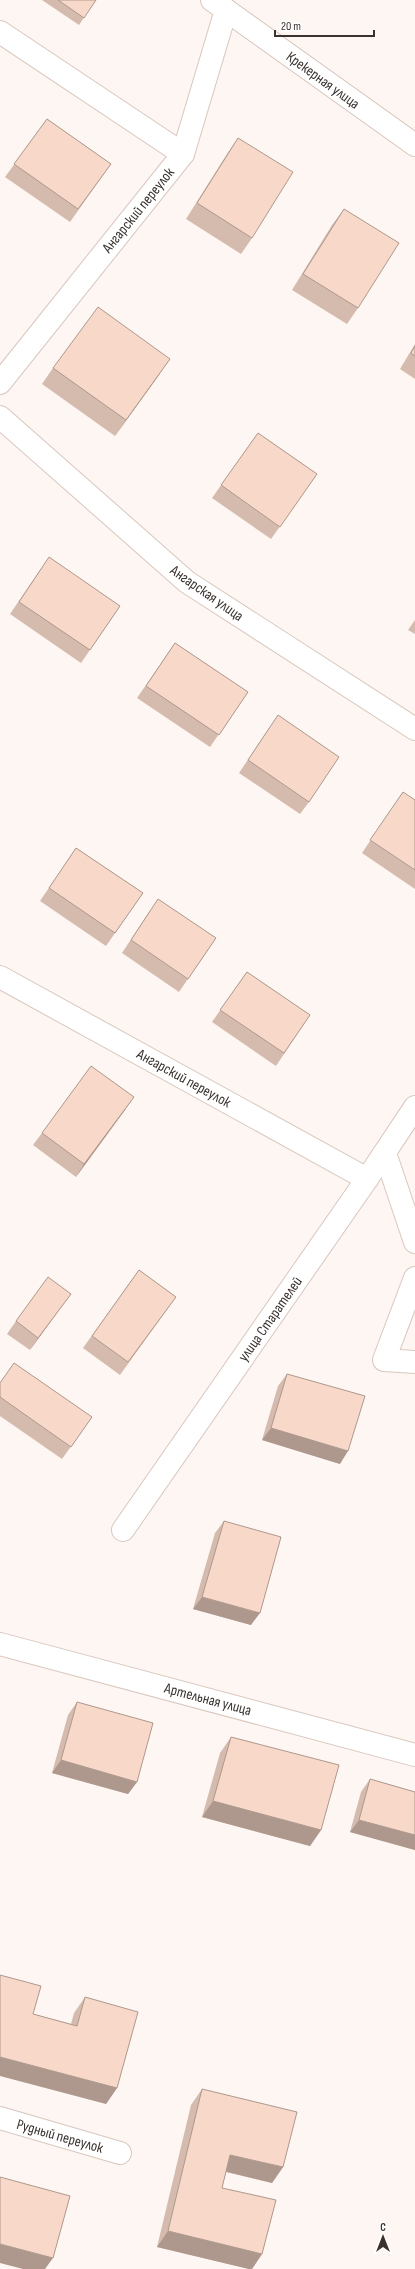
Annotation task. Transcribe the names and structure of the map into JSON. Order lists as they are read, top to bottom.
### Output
{
  "streets": {
    "street": [
      "Крекерная улица",
      "Ангарский переулок",
      "Ангарская улица",
      "улица Старателей",
      "Артельная улица",
      "Рудный переулок"
    ]
  },
  "crossings": [
    ["Крекерная улица", "Ангарский переулок"],
    ["Ангарский переулок", "улица Старателей"]
  ],
  "scale_bar": "20 m",
  "north": "top"
}
